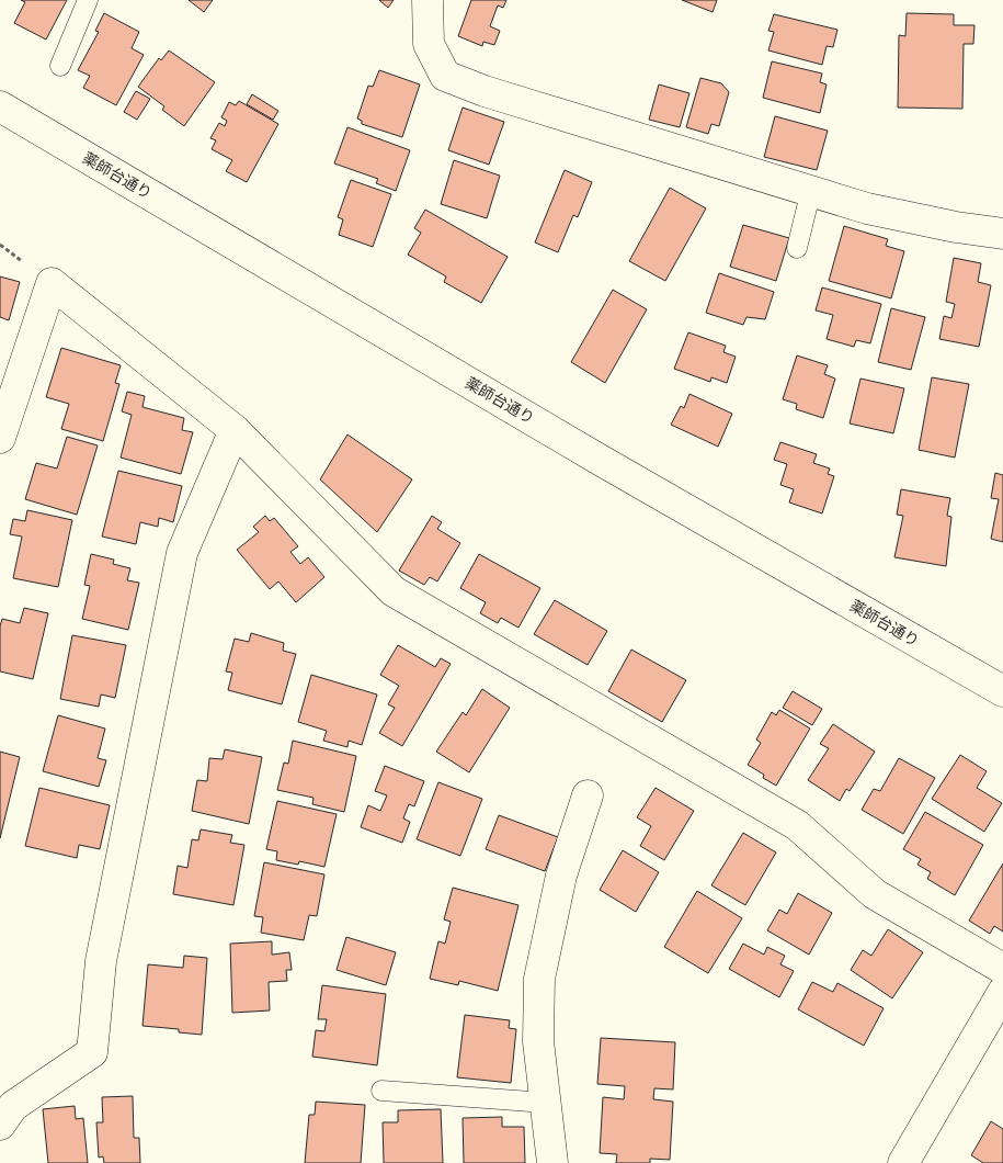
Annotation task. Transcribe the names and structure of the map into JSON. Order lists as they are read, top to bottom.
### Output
{
  "streets": {
    "street": ["薬師台通り"]
  }
}
